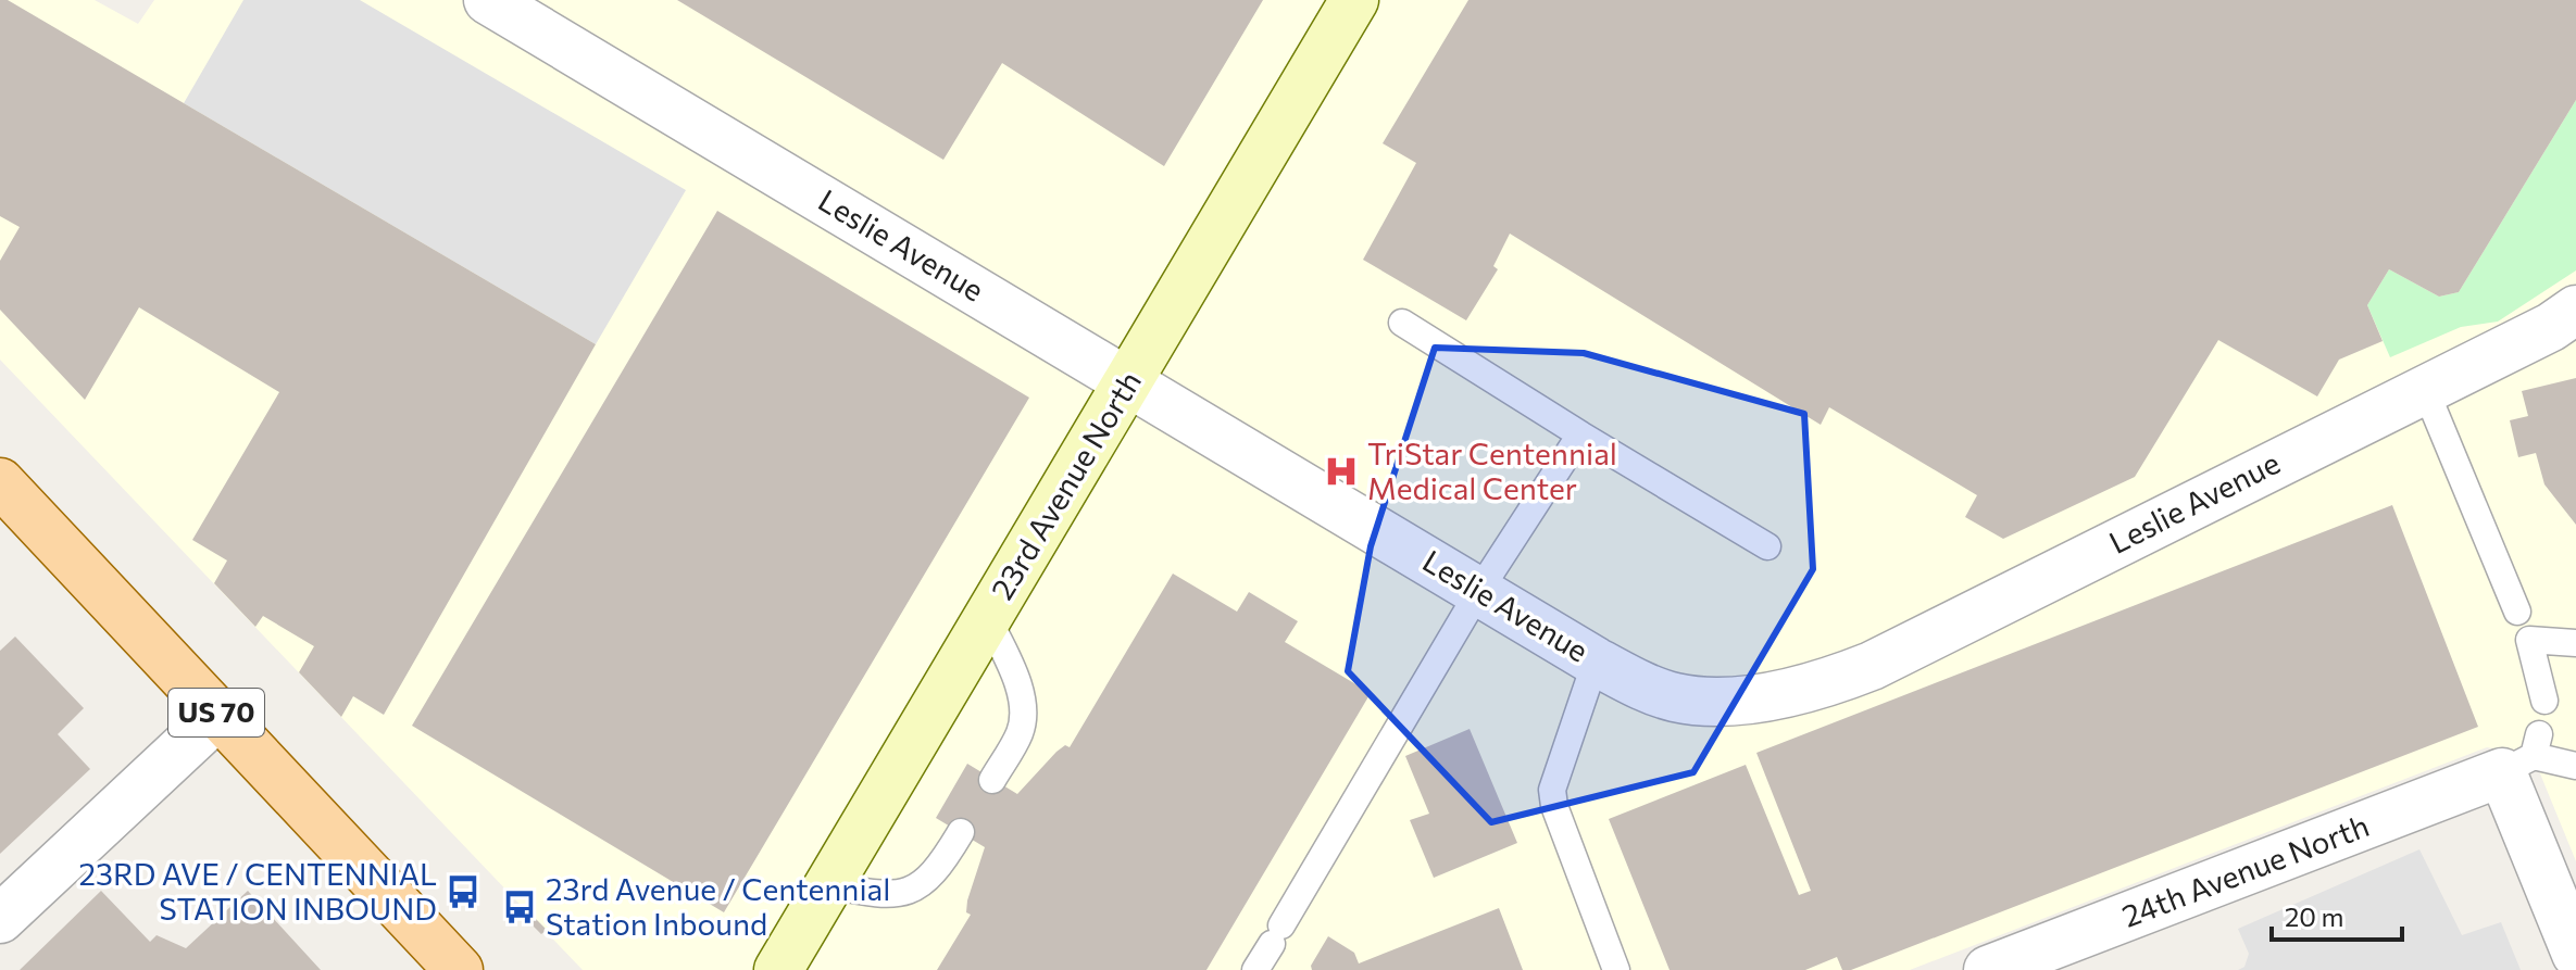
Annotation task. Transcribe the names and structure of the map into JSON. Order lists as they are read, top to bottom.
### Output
{
  "streets": {
    "main road": ["US 70"],
    "street": ["Leslie Avenue", "23rd Avenue North", "24th Avenue North"]
  },
  "crossings": [
    ["Leslie Avenue", "23rd Avenue North"]
  ],
  "places": {
    "hospital": ["TriStar Centennial Medical Center"],
    "bus stop": ["23RD AVE / CENTENNIAL STATION INBOUND", "23rd Avenue / Centennial Station Inbound"]
  },
  "scale_bar": "20 m"
}
